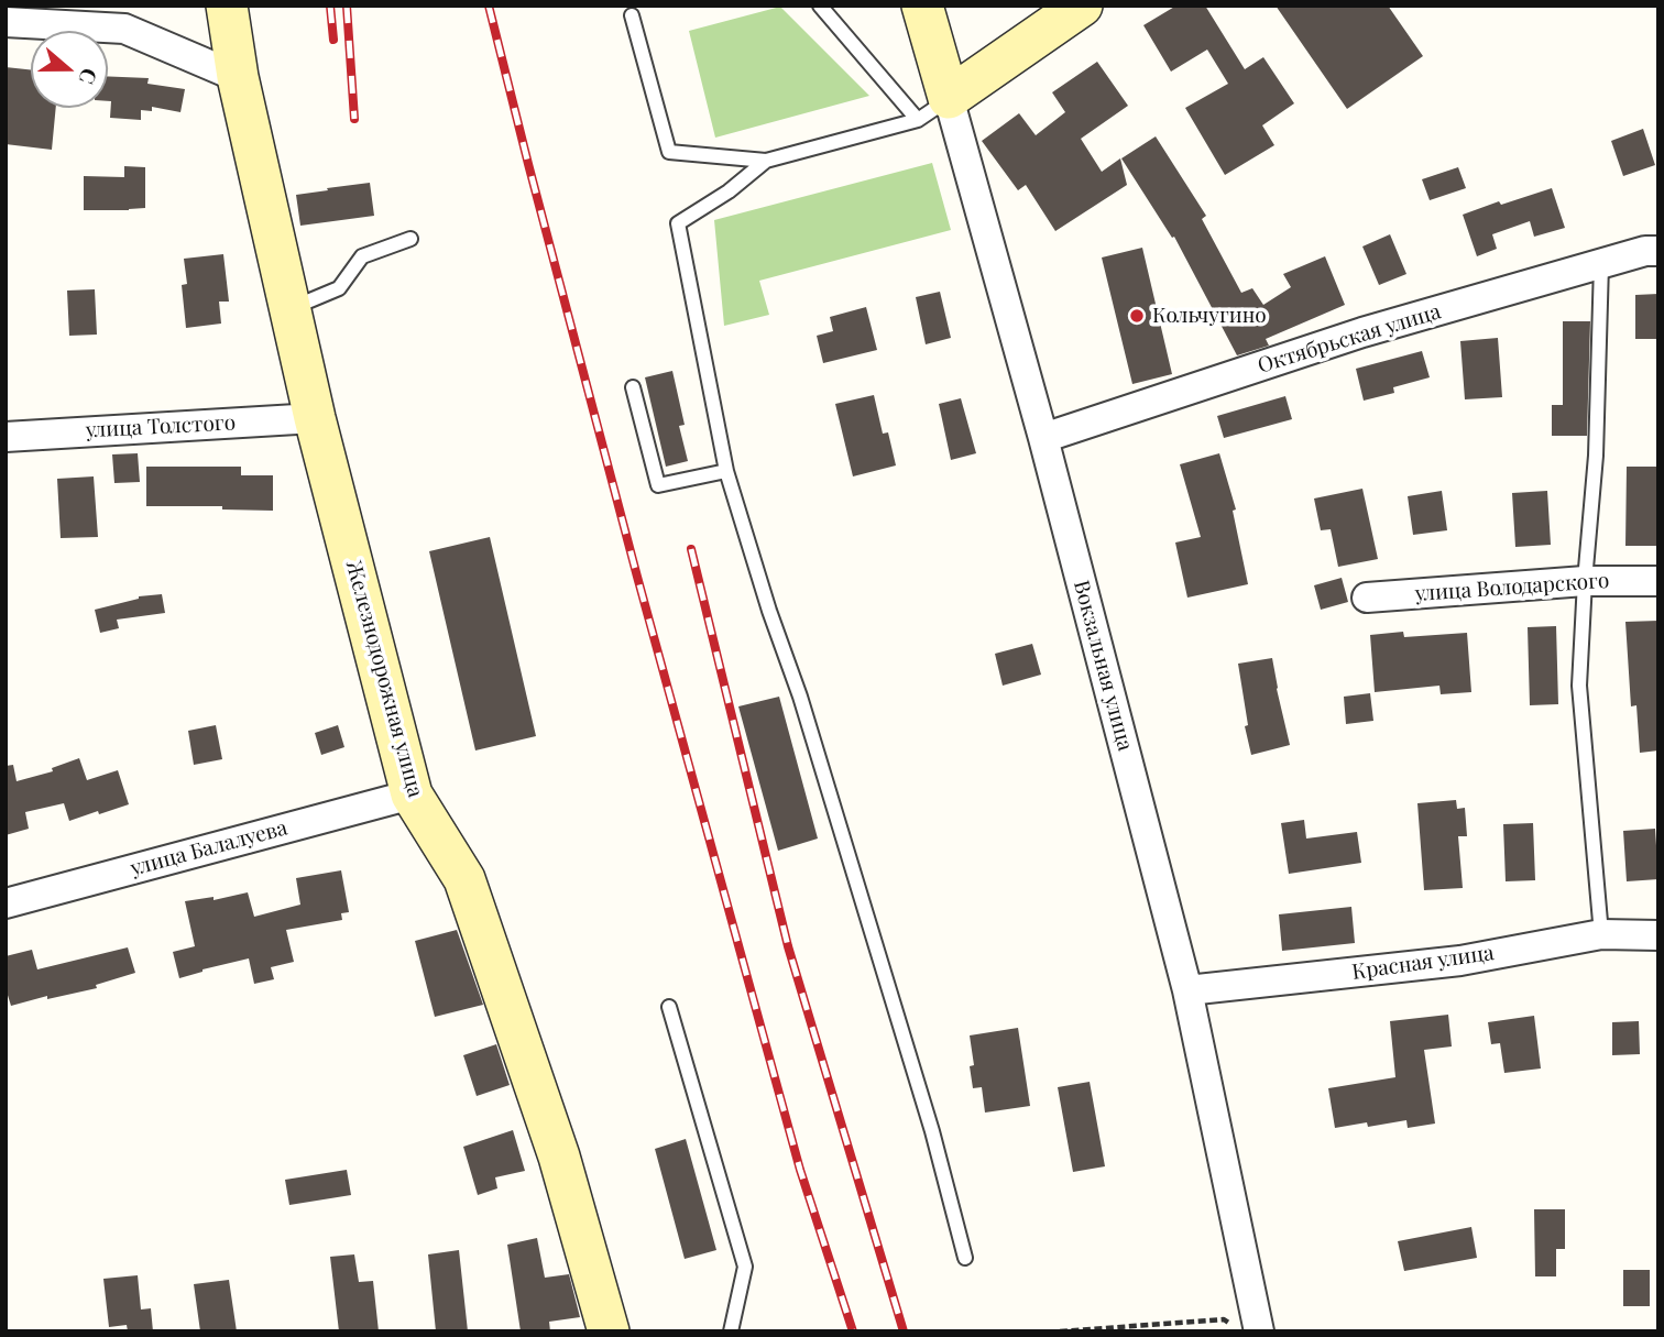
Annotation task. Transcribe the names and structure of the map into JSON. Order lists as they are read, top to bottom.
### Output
{
  "streets": {
    "street": [
      "Октябрьская улица",
      "улица Толстого",
      "улица Володарского",
      "Вокзальная улица",
      "Железнодорожная улица",
      "улица Балалуева",
      "Красная улица"
    ]
  },
  "crossings": [
    ["Октябрьская улица", "Вокзальная улица"],
    ["улица Толстого", "Железнодорожная улица"],
    ["Вокзальная улица", "Красная улица"],
    ["Железнодорожная улица", "улица Балалуева"]
  ],
  "places": ["Кольчугино"],
  "north": "right"
}
